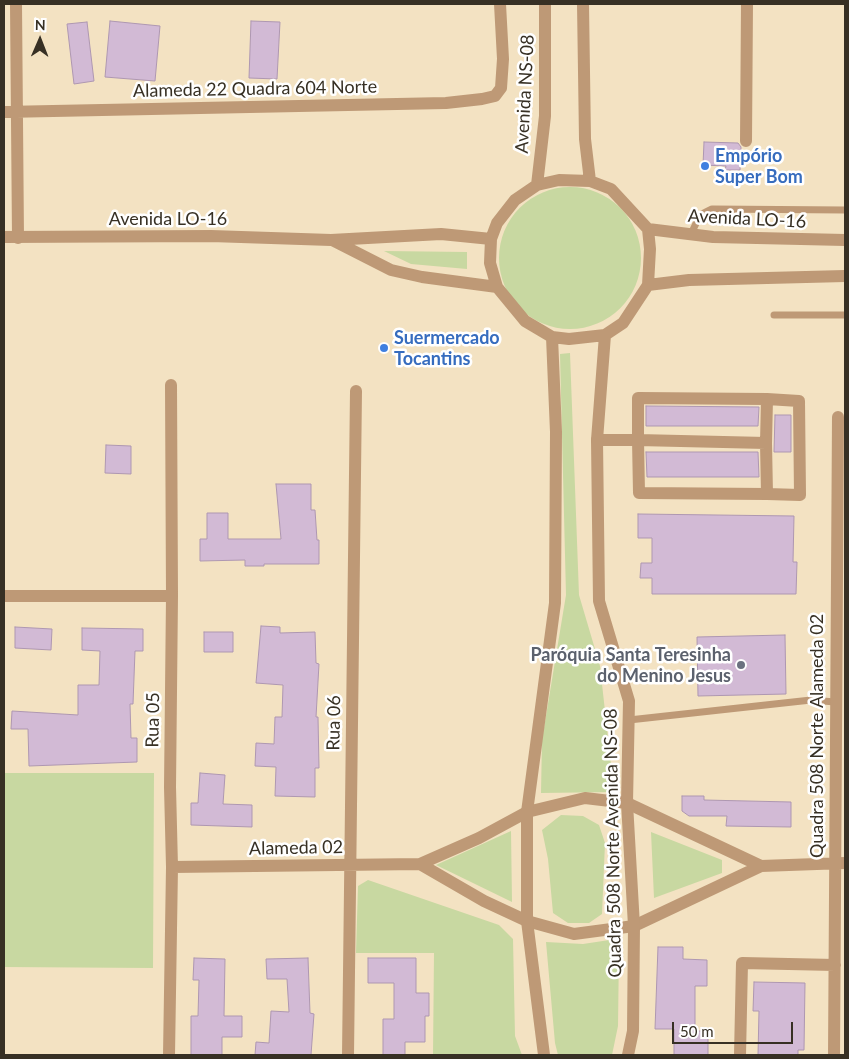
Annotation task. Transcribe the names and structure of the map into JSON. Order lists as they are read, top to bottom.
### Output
{
  "streets": {
    "street": [
      "Alameda 22 Quadra 604 Norte",
      "Avenida NS-08",
      "Avenida LO-16",
      "Rua 05",
      "Rua 06",
      "Quadra 508 Norte Alameda 02",
      "Quadra 508 Norte Avenida NS-08",
      "Alameda 02"
    ]
  },
  "crossings": [
    ["Avenida NS-08", "Avenida LO-16"],
    ["Avenida NS-08", "Quadra 508 Norte Avenida NS-08"],
    ["Avenida LO-16", "Quadra 508 Norte Avenida NS-08"],
    ["Rua 05", "Alameda 02"],
    ["Rua 06", "Alameda 02"]
  ],
  "places": ["Empório Super Bom", "Suermercado Tocantins", "Paróquia Santa Teresinha do Menino Jesus"],
  "scale_bar": "50 m",
  "north": "top"
}
